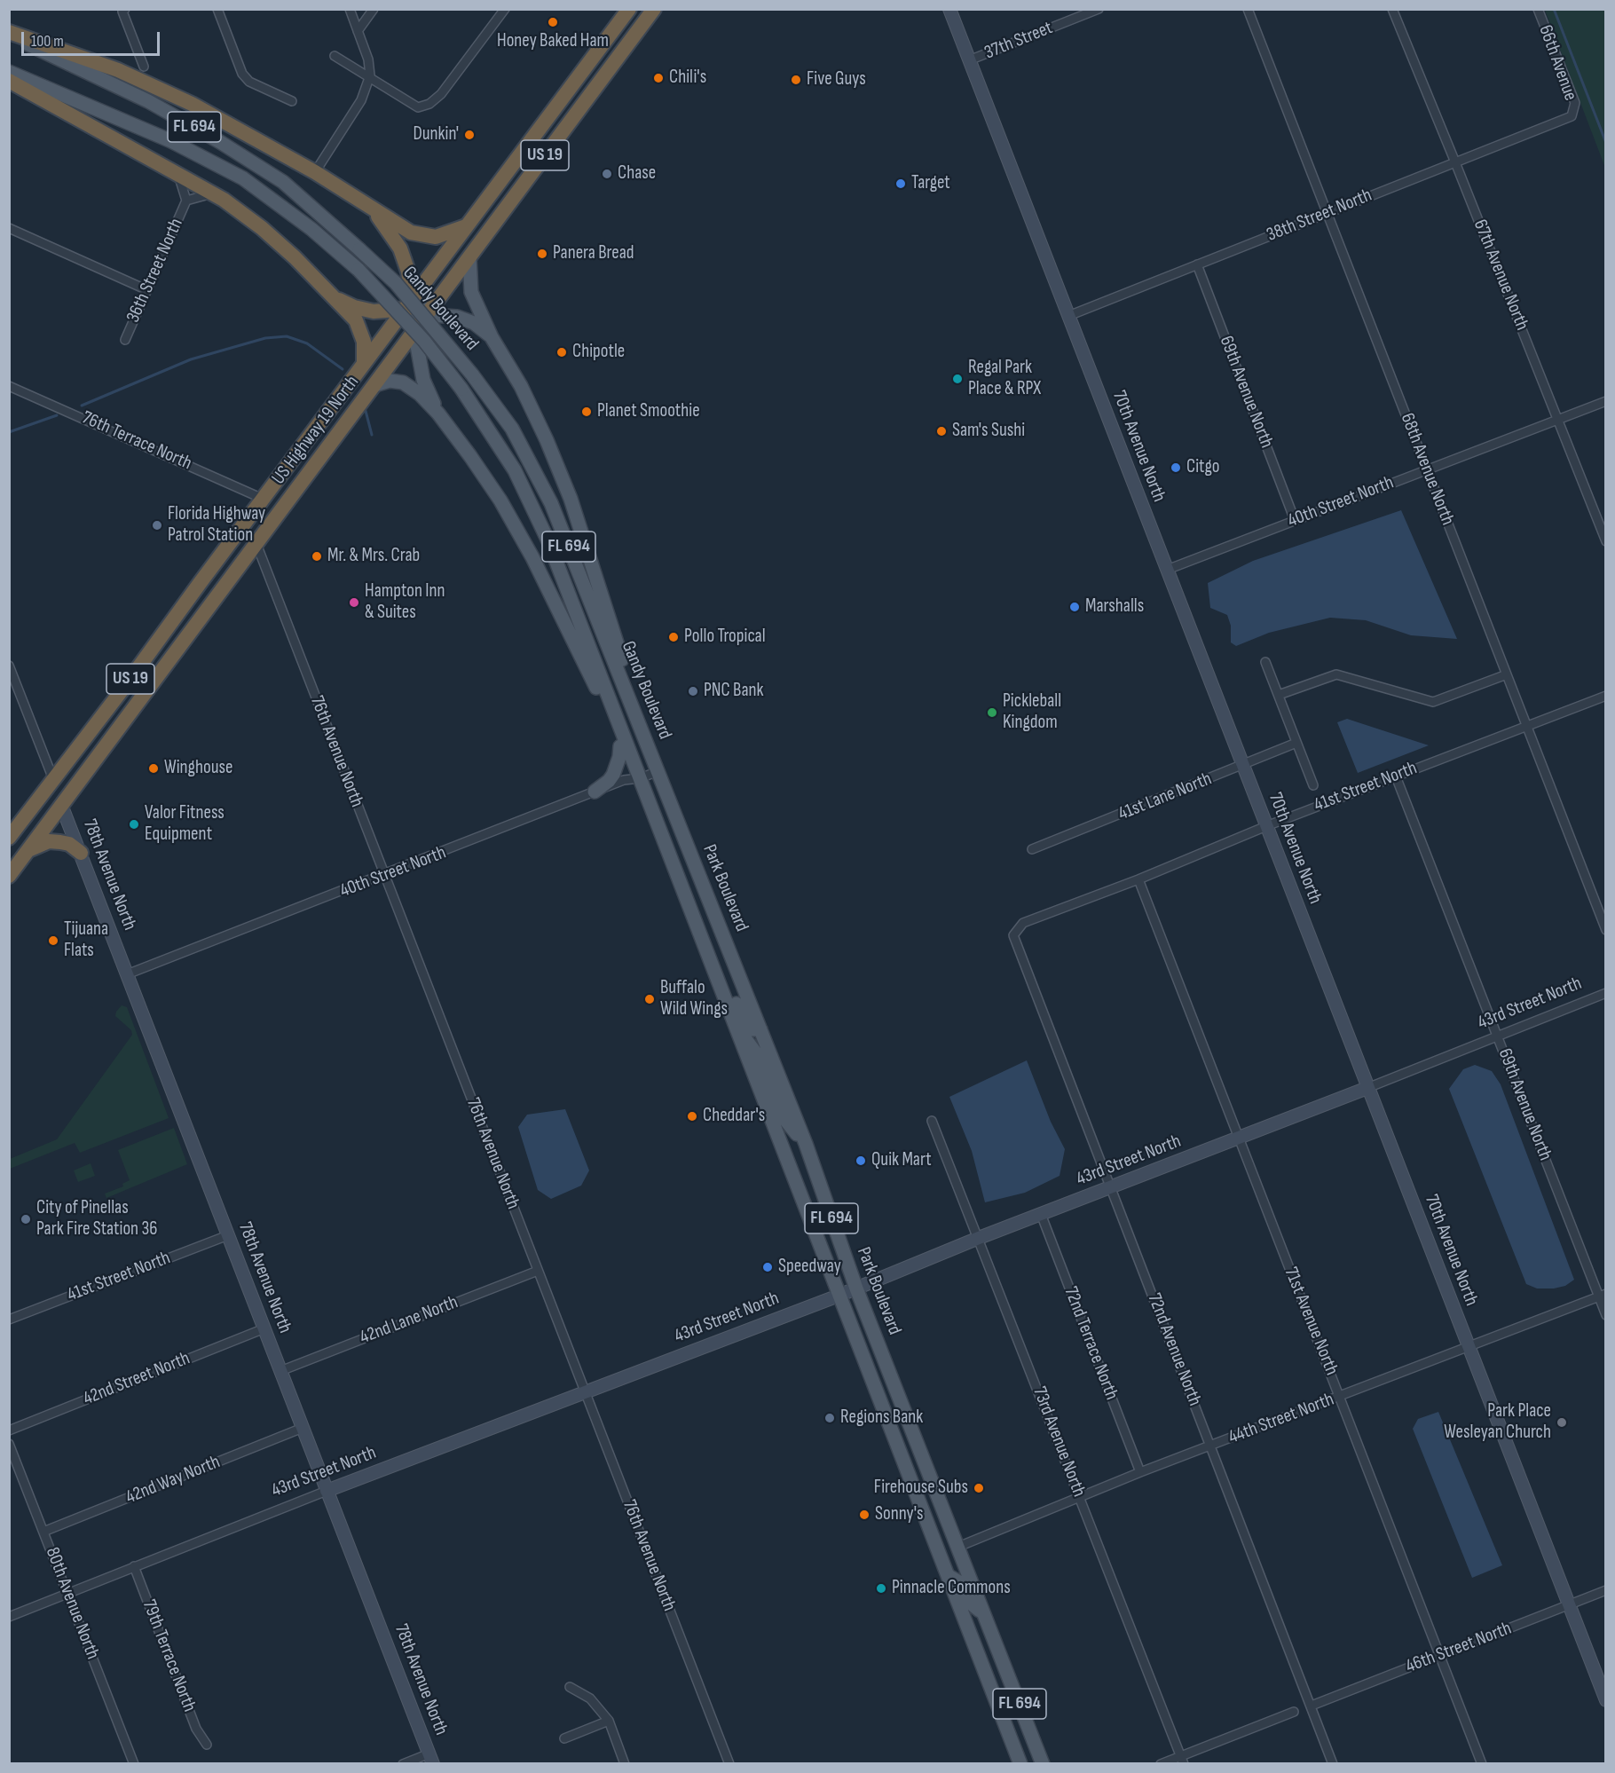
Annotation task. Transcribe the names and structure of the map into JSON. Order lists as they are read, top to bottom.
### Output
{
  "streets": {
    "highway": ["US 19", "US Highway 19 North"],
    "main road": ["FL 694", "Gandy Boulevard", "Park Boulevard"],
    "street": [
      "37th Street",
      "66th Avenue",
      "38th Street North",
      "36th Street North",
      "67th Avenue North",
      "69th Avenue North",
      "76th Terrace North",
      "70th Avenue North",
      "68th Avenue North",
      "40th Street North",
      "76th Avenue North",
      "41st Street North",
      "41st Lane North",
      "78th Avenue North",
      "43rd Street North",
      "42nd Lane North",
      "71st Avenue North",
      "72nd Terrace North",
      "72nd Avenue North",
      "42nd Street North",
      "44th Street North",
      "73rd Avenue North",
      "42nd Way North",
      "80th Avenue North",
      "46th Street North",
      "79th Terrace North"
    ]
  },
  "crossings": [
    ["37th Street", "70th Avenue North"],
    ["66th Avenue", "38th Street North"],
    ["US 19", "US Highway 19 North"],
    ["38th Street North", "67th Avenue North"],
    ["38th Street North", "69th Avenue North"],
    ["38th Street North", "70th Avenue North"],
    ["38th Street North", "68th Avenue North"],
    ["67th Avenue North", "40th Street North"],
    ["Gandy Boulevard", "40th Street North"],
    ["Gandy Boulevard", "Park Boulevard"],
    ["69th Avenue North", "40th Street North"],
    ["69th Avenue North", "41st Street North"],
    ["69th Avenue North", "43rd Street North"],
    ["69th Avenue North", "44th Street North"],
    ["US Highway 19 North", "76th Terrace North"],
    ["US Highway 19 North", "76th Avenue North"],
    ["US Highway 19 North", "78th Avenue North"],
    ["70th Avenue North", "40th Street North"],
    ["70th Avenue North", "41st Street North"],
    ["70th Avenue North", "41st Lane North"],
    ["70th Avenue North", "43rd Street North"],
    ["70th Avenue North", "44th Street North"],
    ["70th Avenue North", "46th Street North"],
    ["68th Avenue North", "40th Street North"],
    ["68th Avenue North", "41st Street North"],
    ["40th Street North", "76th Avenue North"],
    ["40th Street North", "78th Avenue North"],
    ["40th Street North", "Park Boulevard"],
    ["76th Avenue North", "43rd Street North"],
    ["76th Avenue North", "42nd Lane North"],
    ["41st Street North", "78th Avenue North"],
    ["41st Street North", "71st Avenue North"],
    ["41st Street North", "72nd Avenue North"],
    ["78th Avenue North", "43rd Street North"],
    ["78th Avenue North", "42nd Lane North"],
    ["78th Avenue North", "42nd Street North"],
    ["78th Avenue North", "42nd Way North"],
    ["Park Boulevard", "43rd Street North"],
    ["Park Boulevard", "44th Street North"],
    ["43rd Street North", "71st Avenue North"],
    ["43rd Street North", "72nd Terrace North"],
    ["43rd Street North", "72nd Avenue North"],
    ["43rd Street North", "73rd Avenue North"],
    ["43rd Street North", "80th Avenue North"],
    ["43rd Street North", "79th Terrace North"],
    ["71st Avenue North", "44th Street North"],
    ["71st Avenue North", "46th Street North"],
    ["72nd Terrace North", "44th Street North"],
    ["72nd Avenue North", "44th Street North"],
    ["72nd Avenue North", "46th Street North"],
    ["44th Street North", "73rd Avenue North"],
    ["42nd Way North", "80th Avenue North"]
  ],
  "places": [
    "Honey Baked Ham",
    "Chili's",
    "Five Guys",
    "Dunkin'",
    "Chase",
    "Target",
    "Panera Bread",
    "Chipotle",
    "Regal Park Place & RPX",
    "Planet Smoothie",
    "Sam's Sushi",
    "Citgo",
    "Florida Highway Patrol Station",
    "Mr. & Mrs. Crab",
    "Hampton Inn & Suites",
    "Marshalls",
    "Pollo Tropical",
    "PNC Bank",
    "Pickleball Kingdom",
    "Winghouse",
    "Valor Fitness Equipment",
    "Tijuana Flats",
    "Buffalo Wild Wings",
    "Cheddar's",
    "Quik Mart",
    "City of Pinellas Park Fire Station 36",
    "Speedway",
    "Regions Bank",
    "Park Place Wesleyan Church",
    "Firehouse Subs",
    "Sonny's",
    "Pinnacle Commons"
  ],
  "scale_bar": "100 m"
}
